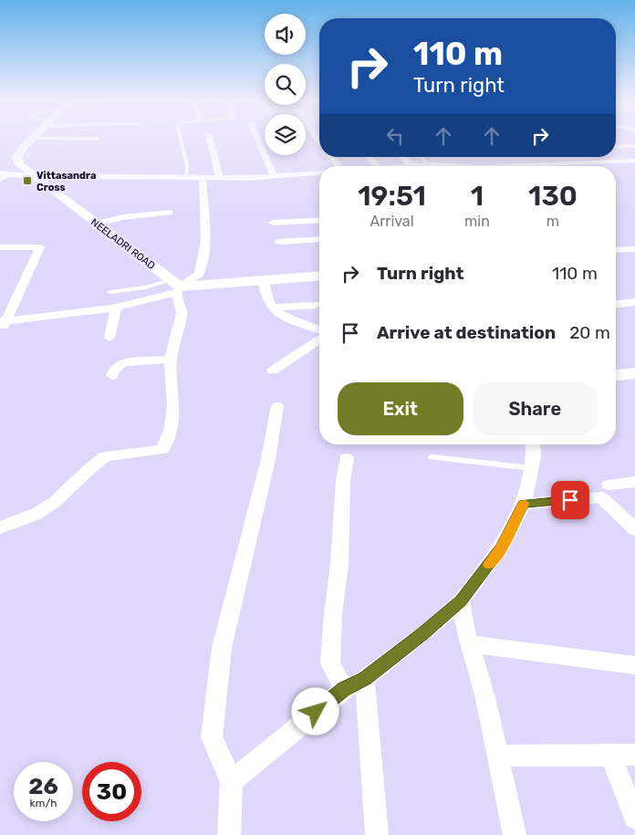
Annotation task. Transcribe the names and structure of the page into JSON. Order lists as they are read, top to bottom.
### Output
{
  "streets": {
    "main road": ["NEELADRI ROAD"]
  },
  "places": {
    "transit": ["Vittasandra Cross"]
  },
  "page": {
    "turn": ["110 m", "Turn right"],
    "eta": [
      "19:51",
      "Arrival",
      "1",
      "min",
      "130",
      "m"
    ],
    "list": [
      {
        "name": "Turn right",
        "value": "110 m"
      },
      {
        "name": "Arrive at destination",
        "value": "20 m"
      }
    ],
    "buttons": ["Exit", "Share"],
    "speed": "26 km/h",
    "limit": "30"
  }
}
